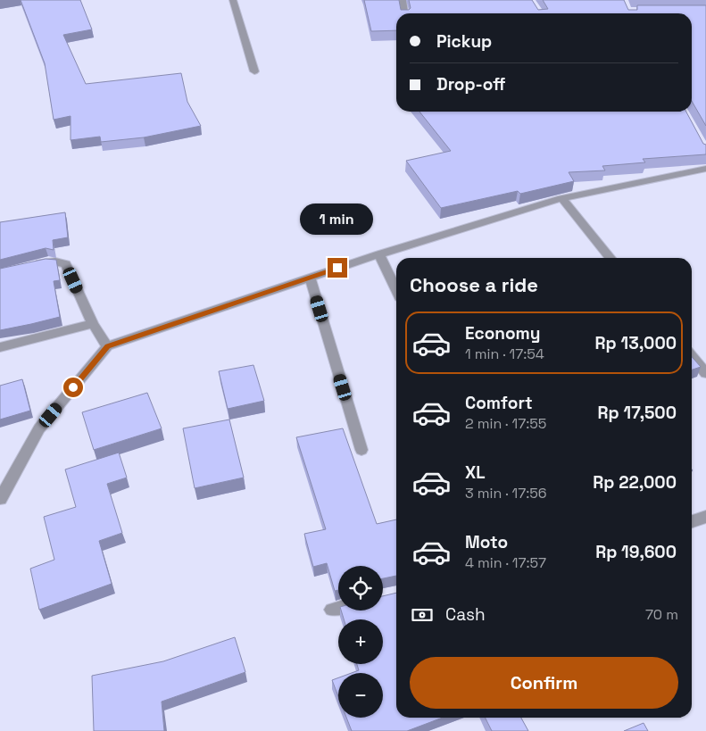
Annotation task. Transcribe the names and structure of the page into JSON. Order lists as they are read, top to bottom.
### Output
{
  "page": {
    "banner": ["Pickup", "Drop-off"],
    "bubble": "1 min",
    "heading": "Choose a ride",
    "list": [
      {
        "name": "Economy",
        "note": "1 min · 17:54",
        "value": "Rp 13,000"
      },
      {
        "name": "Comfort",
        "note": "2 min · 17:55",
        "value": "Rp 17,500"
      },
      {
        "name": "XL",
        "note": "3 min · 17:56",
        "value": "Rp 22,000"
      },
      {
        "name": "Moto",
        "note": "4 min · 17:57",
        "value": "Rp 19,600"
      }
    ],
    "map_buttons": ["+", "−"],
    "pay": ["Cash", "70 m"],
    "buttons": "Confirm"
  }
}
